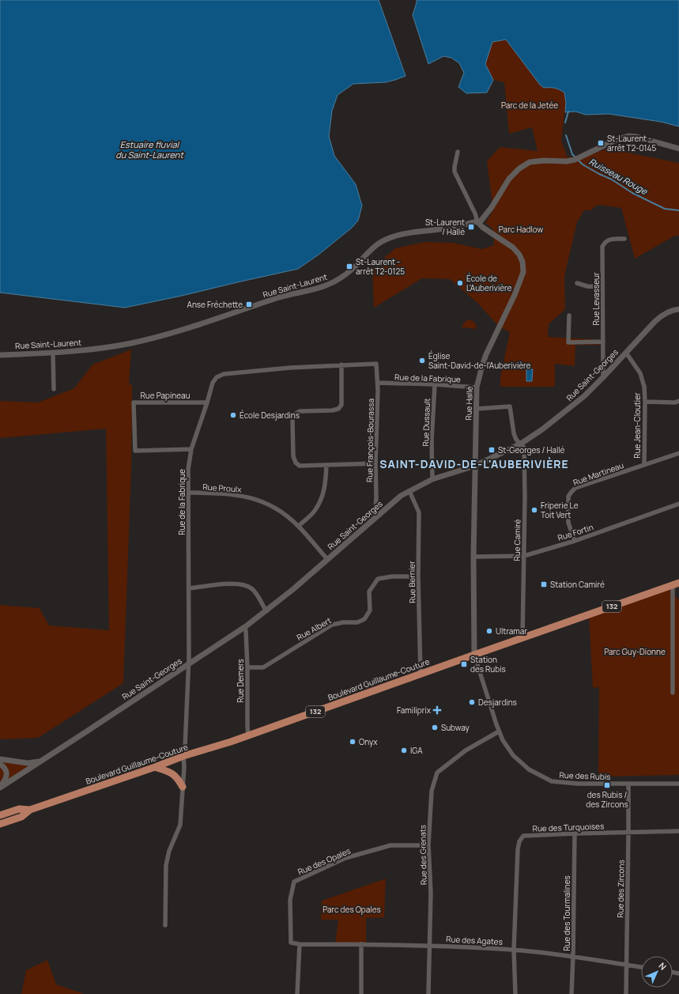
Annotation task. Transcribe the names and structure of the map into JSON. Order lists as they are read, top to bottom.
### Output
{
  "streets": {
    "main road": ["132", "Boulevard Guillaume-Couture"],
    "street": [
      "Rue Saint-Laurent",
      "Rue Levasseur",
      "Rue Saint-Georges",
      "Rue de la Fabrique",
      "Rue Papineau",
      "Rue Hallé",
      "Rue Dussault",
      "Rue Jean-Cloutier",
      "Rue François-Bourassa",
      "Rue Martineau",
      "Rue Proulx",
      "Rue Fortin",
      "Rue Camiré",
      "Rue Bernier",
      "Rue Albert",
      "Rue Demers",
      "Rue des Rubis",
      "Rue des Turquoises",
      "Rue des Grenats",
      "Rue des Opales",
      "Rue des Zircons",
      "Rue des Tourmalines",
      "Rue des Agates"
    ]
  },
  "crossings": [
    ["Rue Saint-Laurent", "Rue Hallé"],
    ["Rue Levasseur", "Rue Saint-Georges"],
    ["Rue Saint-Georges", "Rue de la Fabrique"],
    ["Rue Saint-Georges", "Rue Hallé"],
    ["Rue Saint-Georges", "Rue Dussault"],
    ["Rue Saint-Georges", "Rue Jean-Cloutier"],
    ["Rue Saint-Georges", "Rue François-Bourassa"],
    ["Rue Saint-Georges", "Rue Proulx"],
    ["Rue Saint-Georges", "Rue Camiré"],
    ["Rue Saint-Georges", "Rue Bernier"],
    ["Rue Saint-Georges", "Rue Demers"],
    ["Rue de la Fabrique", "Rue Papineau"],
    ["Rue de la Fabrique", "Rue Hallé"],
    ["Rue de la Fabrique", "Rue Dussault"],
    ["Rue de la Fabrique", "Rue François-Bourassa"],
    ["Rue de la Fabrique", "Rue Proulx"],
    ["Rue de la Fabrique", "Boulevard Guillaume-Couture"],
    ["Rue Hallé", "Rue Fortin"],
    ["Rue Hallé", "Rue Camiré"],
    ["Rue Hallé", "Boulevard Guillaume-Couture"],
    ["Rue Hallé", "Rue des Rubis"],
    ["Rue Jean-Cloutier", "Rue Martineau"],
    ["Rue Martineau", "Rue Fortin"],
    ["Rue Fortin", "Rue Camiré"],
    ["Rue Camiré", "Boulevard Guillaume-Couture"],
    ["Rue Bernier", "Rue Albert"],
    ["Rue Bernier", "Boulevard Guillaume-Couture"],
    ["Rue Albert", "Rue Demers"],
    ["Boulevard Guillaume-Couture", "Rue Demers"],
    ["Boulevard Guillaume-Couture", "Rue des Rubis"],
    ["Rue des Rubis", "Rue des Grenats"],
    ["Rue des Rubis", "Rue des Zircons"],
    ["Rue des Turquoises", "Rue des Zircons"],
    ["Rue des Turquoises", "Rue des Tourmalines"],
    ["Rue des Turquoises", "Rue des Agates"],
    ["Rue des Grenats", "Rue des Opales"],
    ["Rue des Grenats", "Rue des Agates"],
    ["Rue des Opales", "Rue des Agates"],
    ["Rue des Zircons", "Rue des Agates"],
    ["Rue des Tourmalines", "Rue des Agates"]
  ],
  "districts": ["SAINT-DAVID-DE-L'AUBERIVIÈRE"],
  "water": ["Estuaire fluvial du Saint-Laurent", "Ruisseau Rouge"],
  "parks": [
    "Parc de la Jetée",
    "Parc Hadlow",
    "Parc Guy-Dionne",
    "Parc des Opales"
  ],
  "places": {
    "transit": [
      "St-Laurent - arrêt T2-0145",
      "St-Laurent / Hallé",
      "St-Laurent - arrêt T2-0125",
      "Anse Fréchette",
      "St-Georges / Hallé",
      "Station Camiré",
      "Station des Rubis",
      "des Rubis / des Zircons"
    ],
    "other": [
      "École de L'Auberivière",
      "Église Saint-David-de-l’Auberivière",
      "École Desjardins",
      "Friperie Le Toit Vert",
      "Ultramar",
      "Desjardins",
      "Subway",
      "Onyx",
      "IGA"
    ],
    "health": ["Familiprix"]
  },
  "north": "top right"
}
